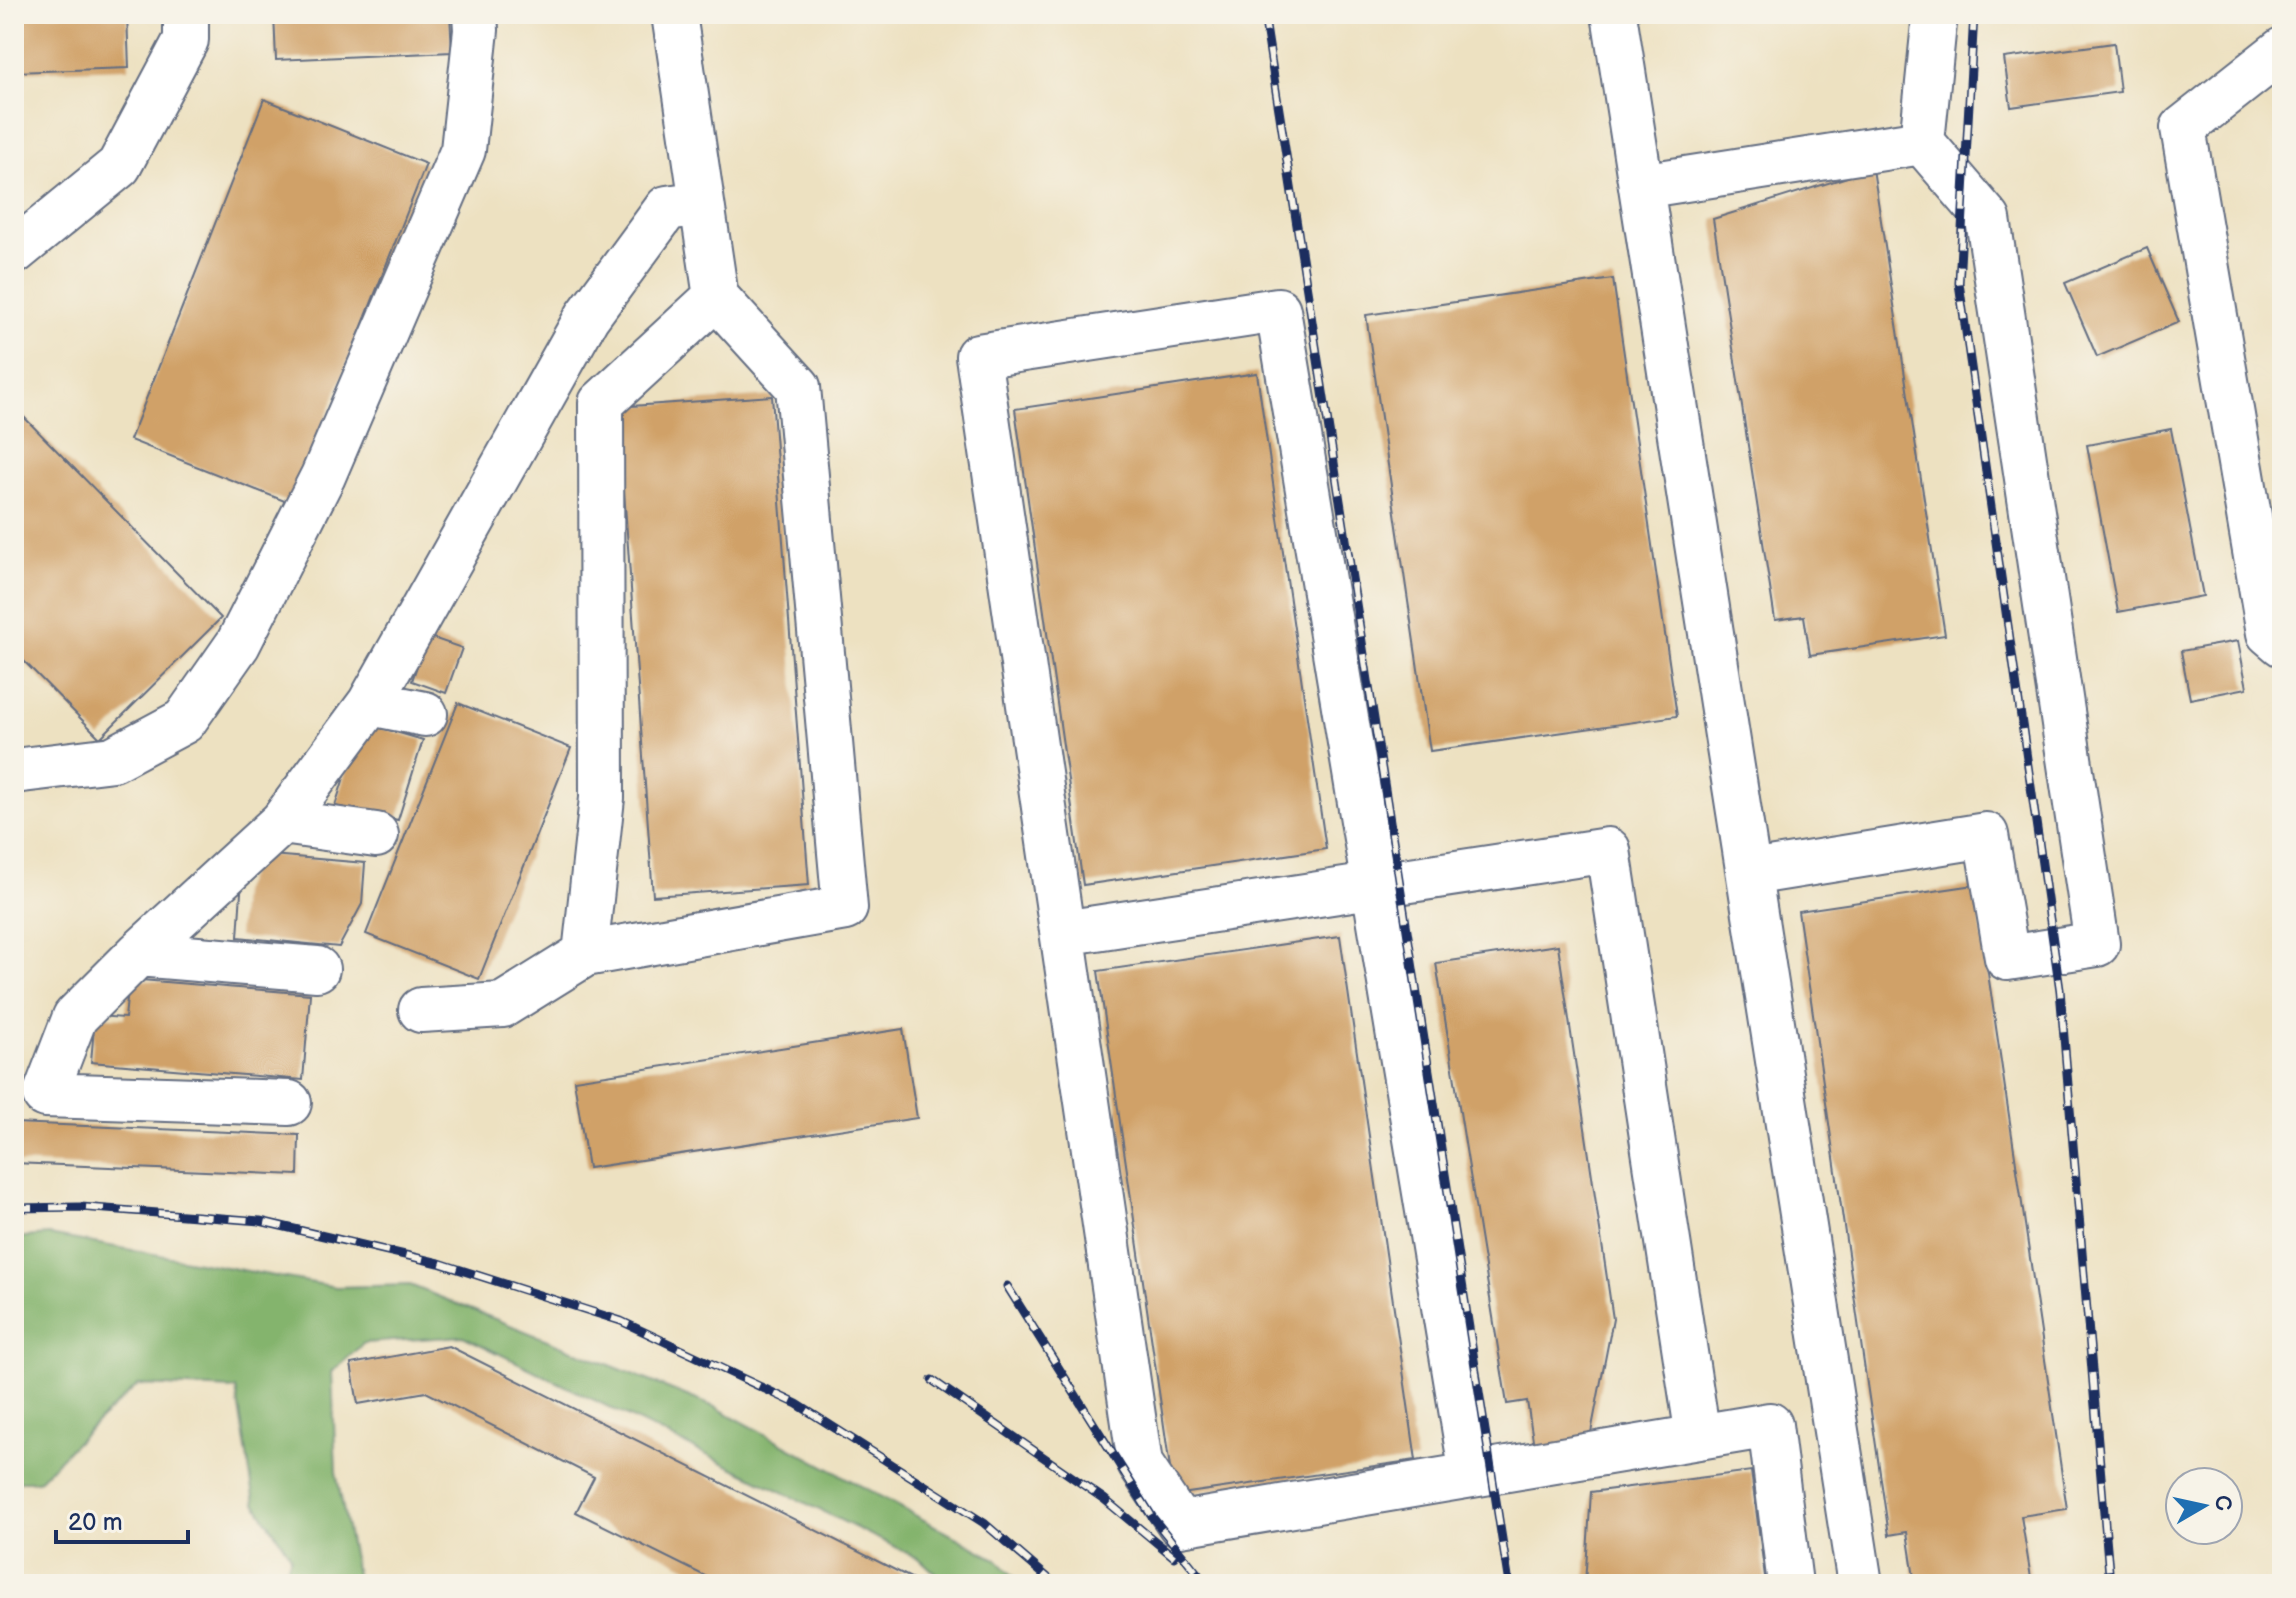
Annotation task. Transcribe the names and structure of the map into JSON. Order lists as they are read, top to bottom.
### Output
{
  "scale_bar": "20 m",
  "north": "right"
}
